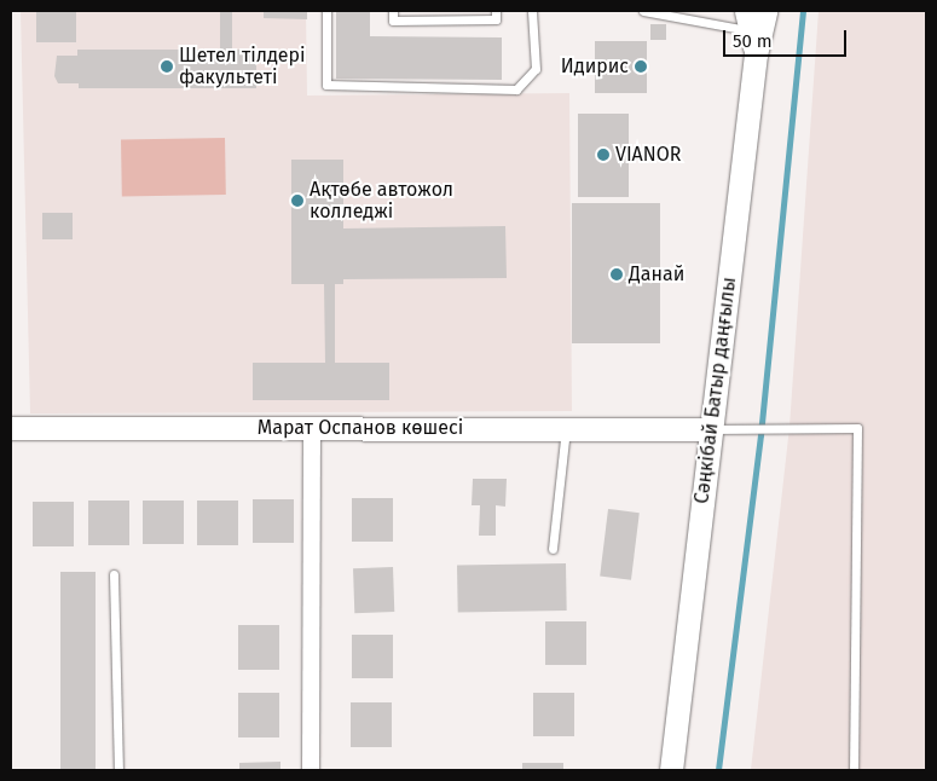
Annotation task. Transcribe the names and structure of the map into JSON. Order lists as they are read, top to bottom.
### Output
{
  "streets": {
    "main road": ["Сәңкібай Батыр даңғылы", "Марат Оспанов көшесі"]
  },
  "crossings": [
    ["Сәңкібай Батыр даңғылы", "Марат Оспанов көшесі"]
  ],
  "places": [
    "Шетел тілдері факультеті",
    "Идирис",
    "VIANOR",
    "Ақтөбе автожол колледжі",
    "Данай"
  ],
  "scale_bar": "50 m"
}
